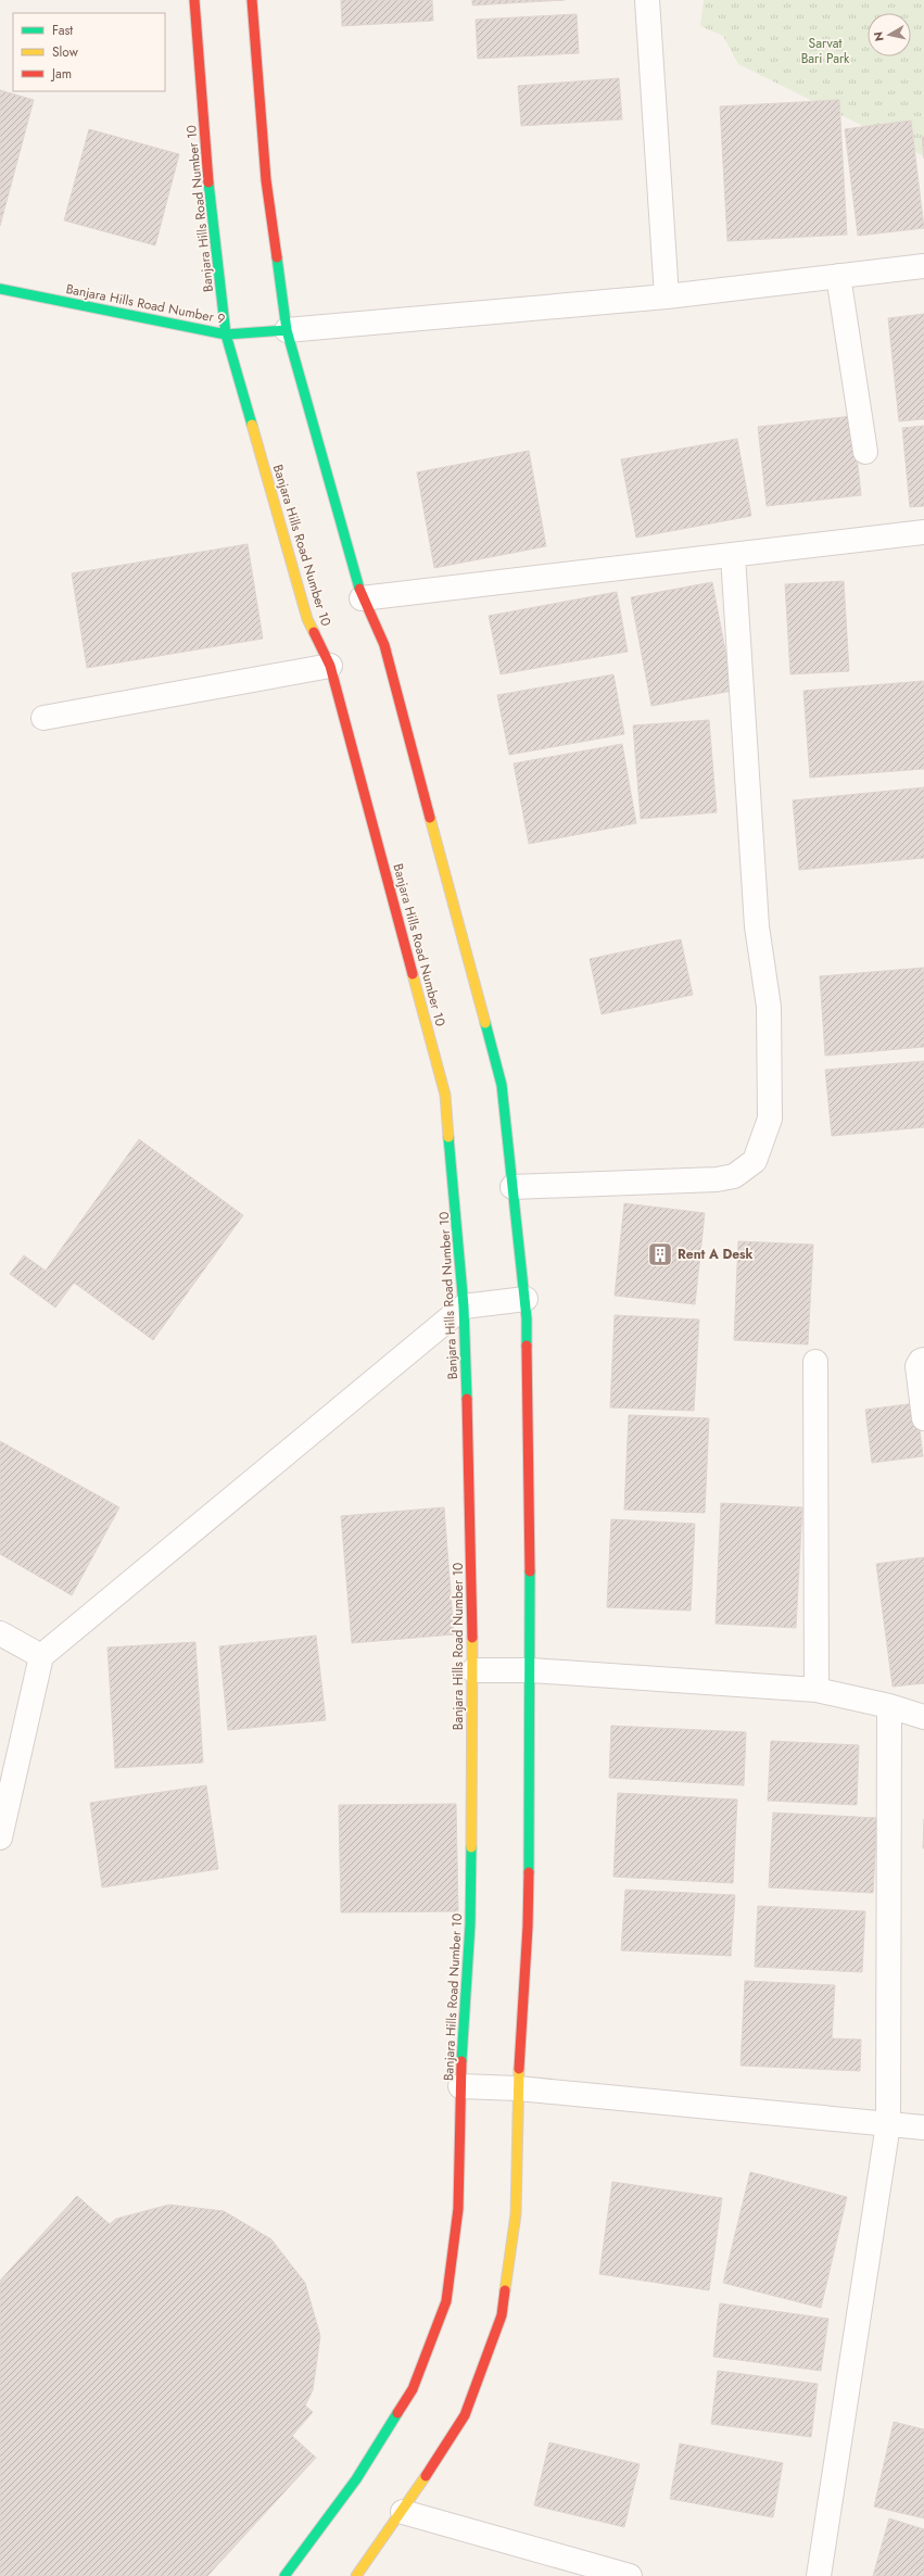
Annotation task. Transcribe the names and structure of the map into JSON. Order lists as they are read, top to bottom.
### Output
{
  "streets": {
    "main road": ["Banjara Hills Road Number 10", "Banjara Hills Road Number 9"]
  },
  "crossings": [
    ["Banjara Hills Road Number 10", "Banjara Hills Road Number 9"]
  ],
  "parks": ["Sarvat Bari Park"],
  "places": {
    "building": ["Rent A Desk"]
  },
  "legend": ["Fast", "Slow", "Jam"],
  "north": "left"
}
